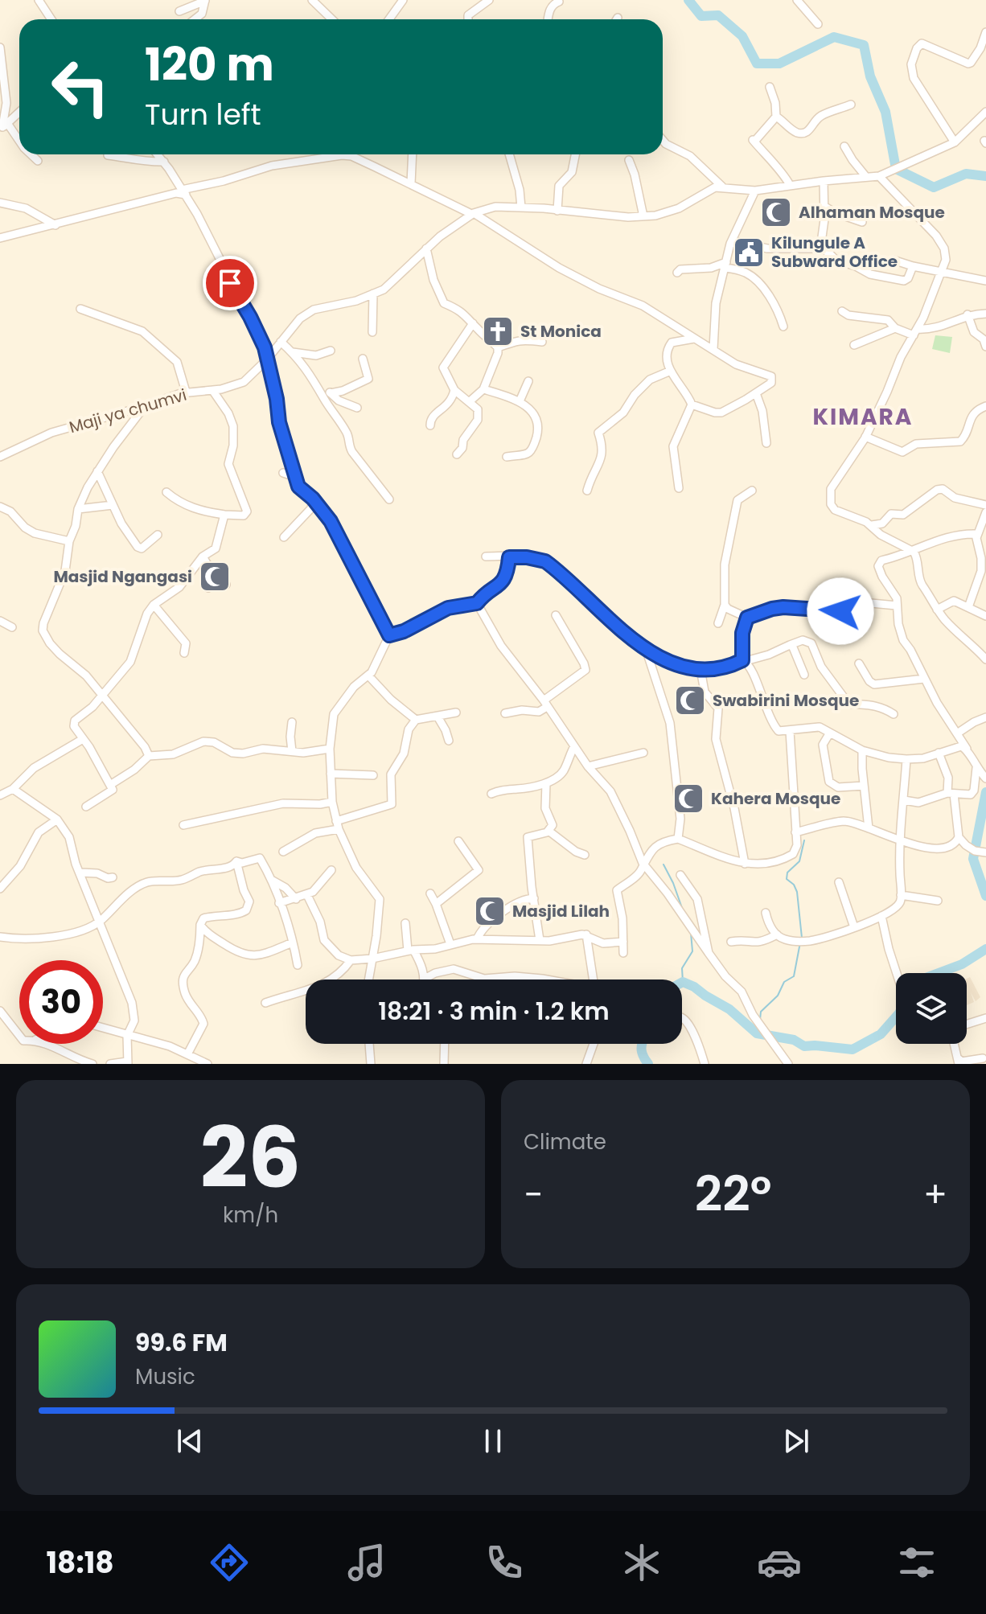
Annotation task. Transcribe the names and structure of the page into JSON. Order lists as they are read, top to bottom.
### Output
{
  "streets": {
    "street": ["Maji ya chumvi"]
  },
  "districts": ["KIMARA"],
  "places": {
    "mosque": [
      "Alhaman Mosque",
      "Masjid Ngangasi",
      "Swabirini Mosque",
      "Kahera Mosque",
      "Masjid Lilah"
    ],
    "public building": ["Kilungule A Subward Office"],
    "church": ["St Monica"]
  },
  "page": {
    "turn": ["120 m", "Turn left"],
    "limit": "30",
    "trip": "18:21 · 3 min · 1.2 km",
    "tile": [
      ["26", "km/h"],
      "Climate"
    ],
    "heat": ["−", "22°", "+"],
    "song": ["99.6 FM", "Music"],
    "tabs": "18:18"
  }
}
